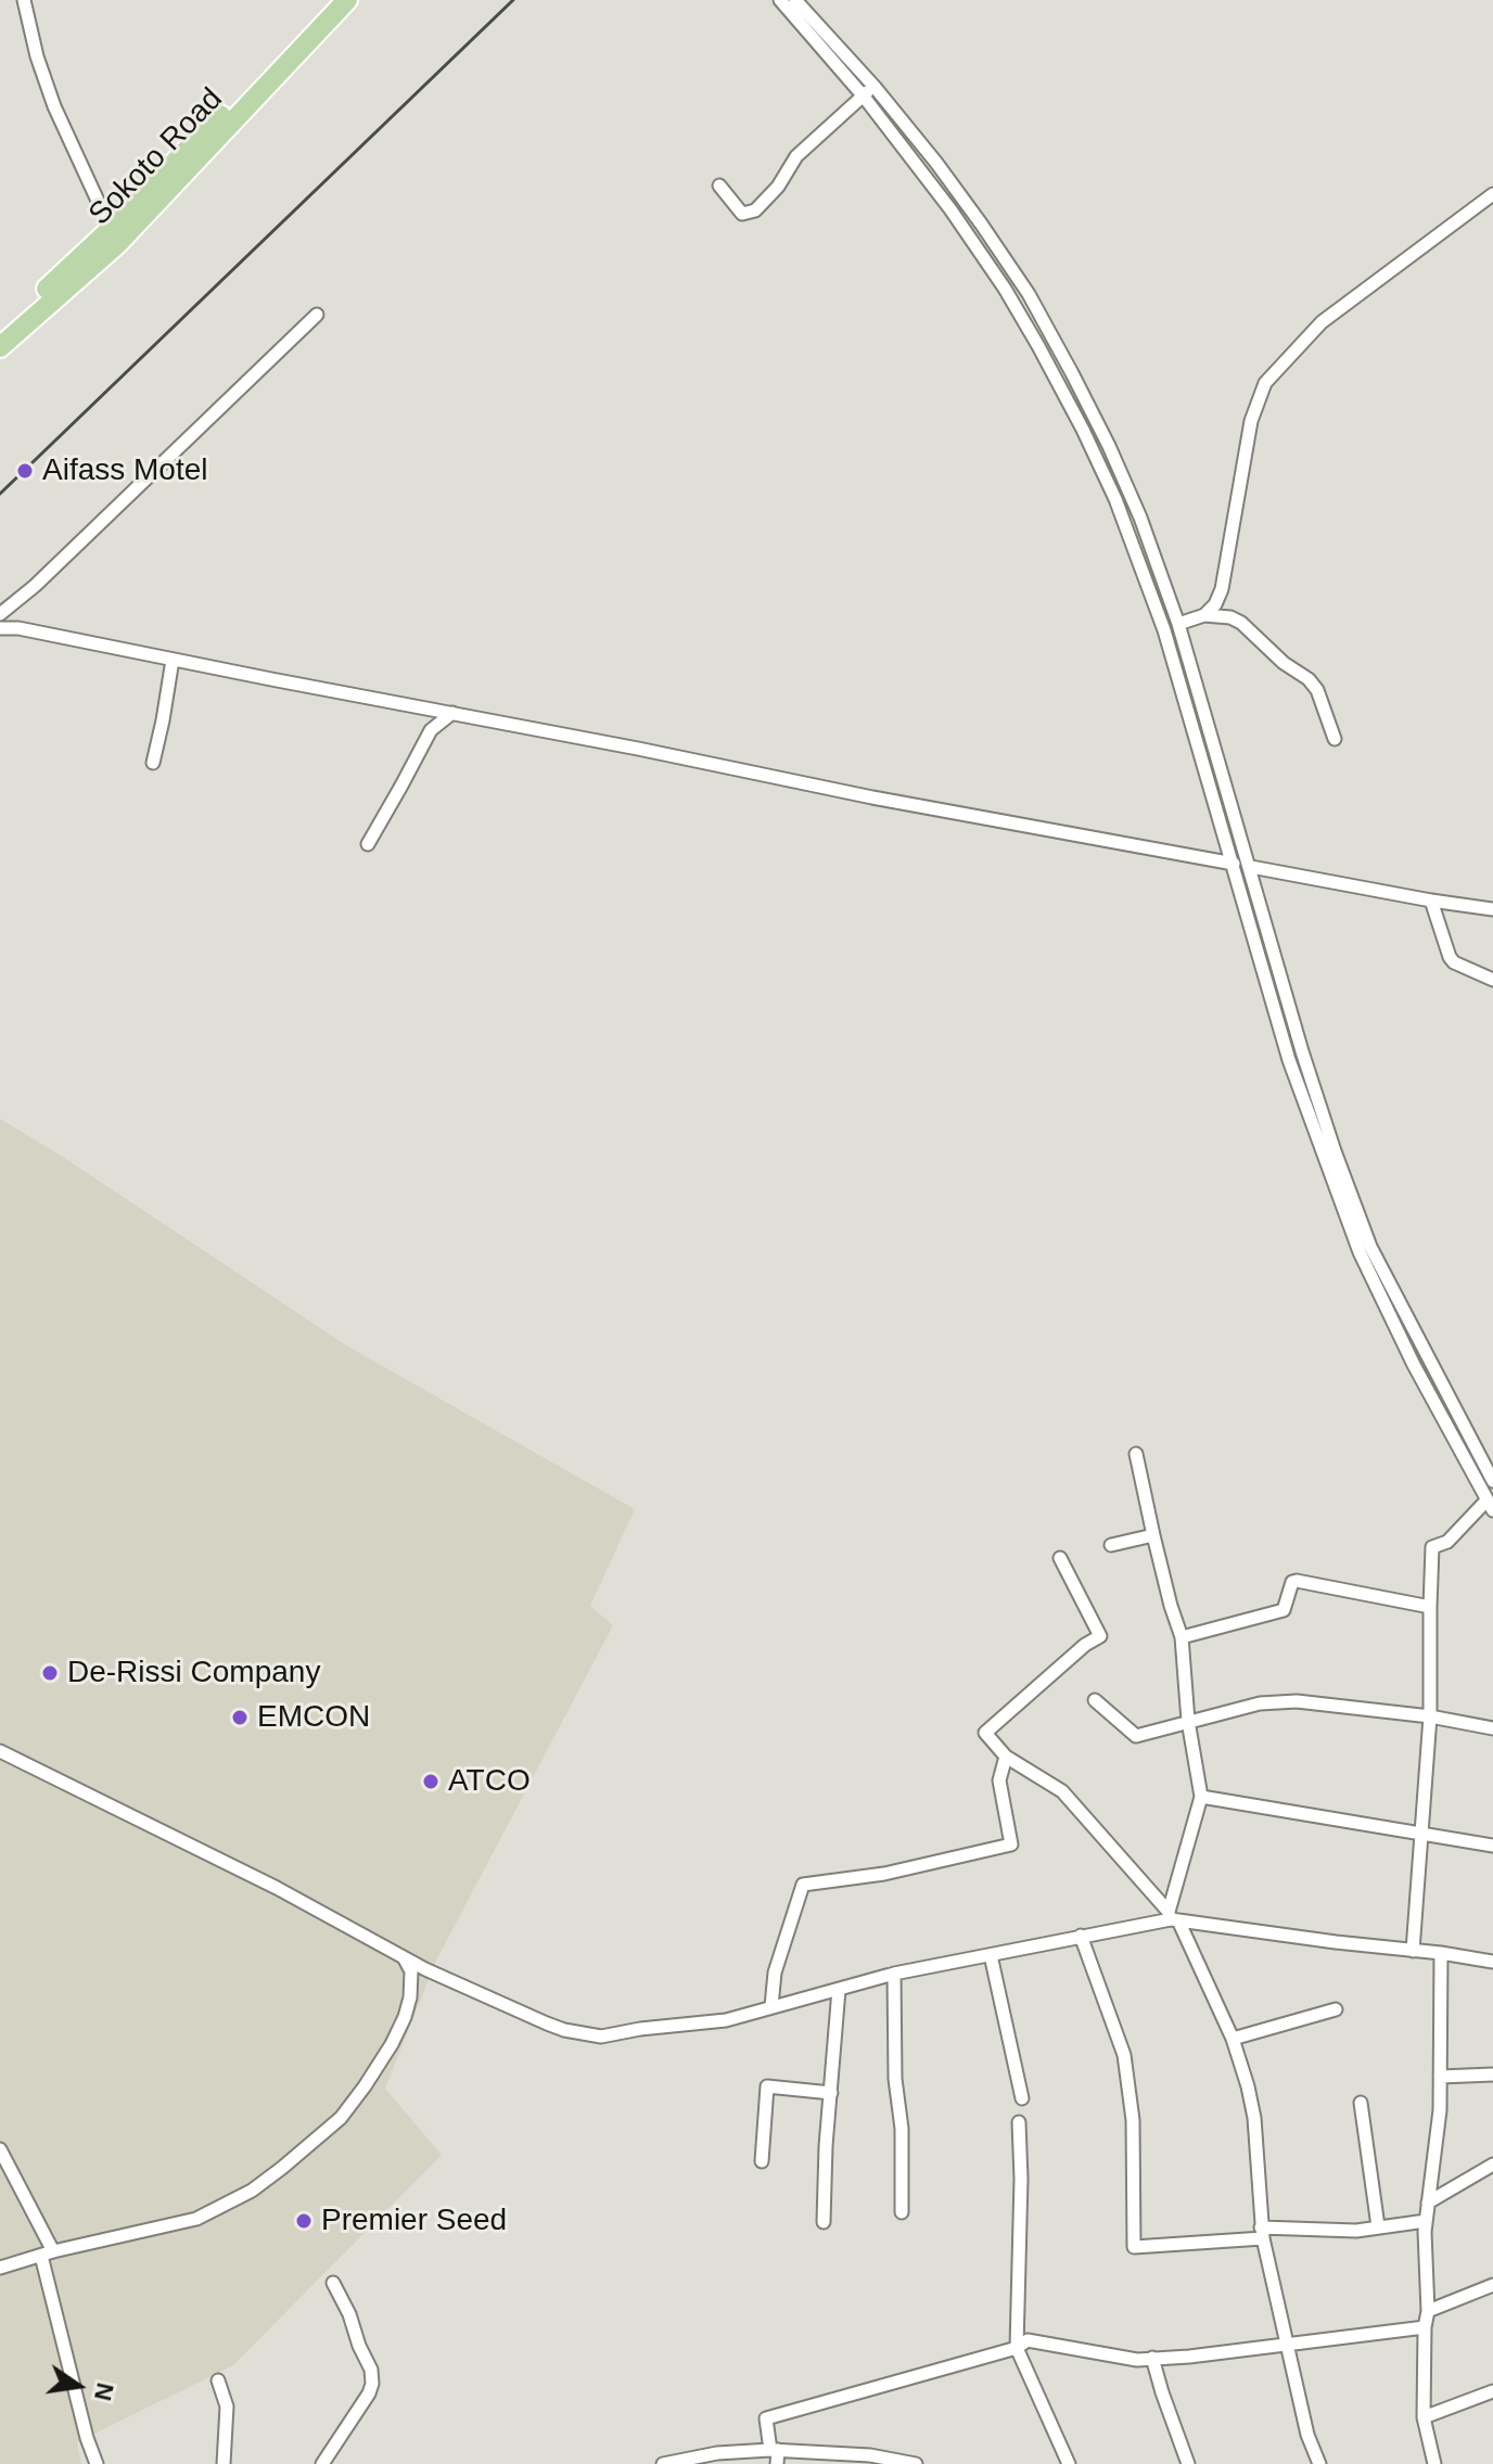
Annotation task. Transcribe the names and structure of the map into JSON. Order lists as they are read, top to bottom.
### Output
{
  "streets": {
    "main road": ["Sokoto Road"]
  },
  "places": [
    "Aifass Motel",
    "De-Rissi Company",
    "EMCON",
    "ATCO",
    "Premier Seed"
  ],
  "north": "right"
}
